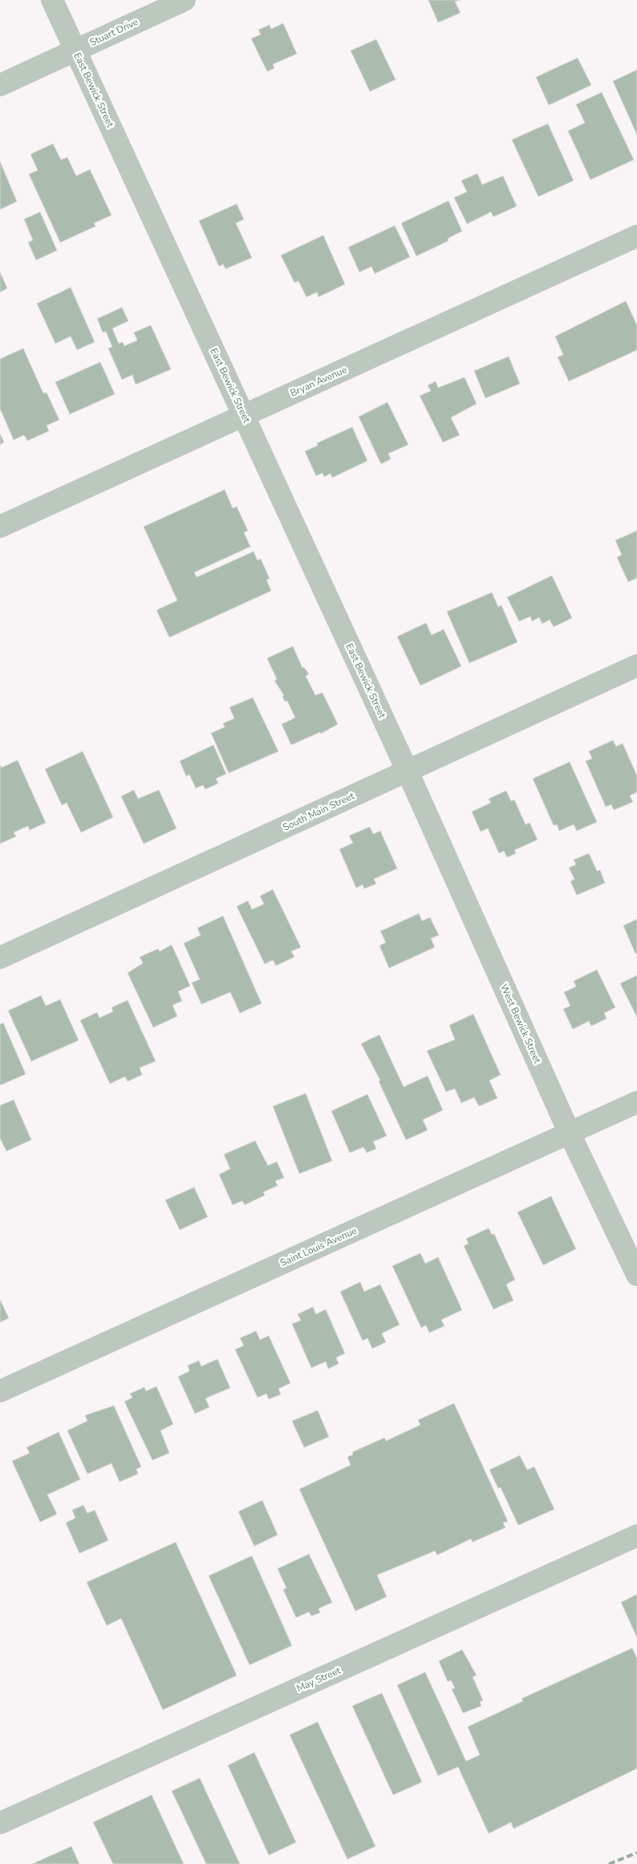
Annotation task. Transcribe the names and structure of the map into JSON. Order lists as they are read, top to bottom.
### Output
{
  "streets": {
    "street": [
      "Stuart Drive",
      "East Bewick Street",
      "Bryan Avenue",
      "South Main Street",
      "West Bewick Street",
      "Saint Louis Avenue",
      "May Street"
    ]
  },
  "crossings": [
    ["Stuart Drive", "East Bewick Street"],
    ["East Bewick Street", "Bryan Avenue"],
    ["East Bewick Street", "South Main Street"],
    ["East Bewick Street", "West Bewick Street"],
    ["South Main Street", "West Bewick Street"],
    ["West Bewick Street", "Saint Louis Avenue"]
  ]
}
